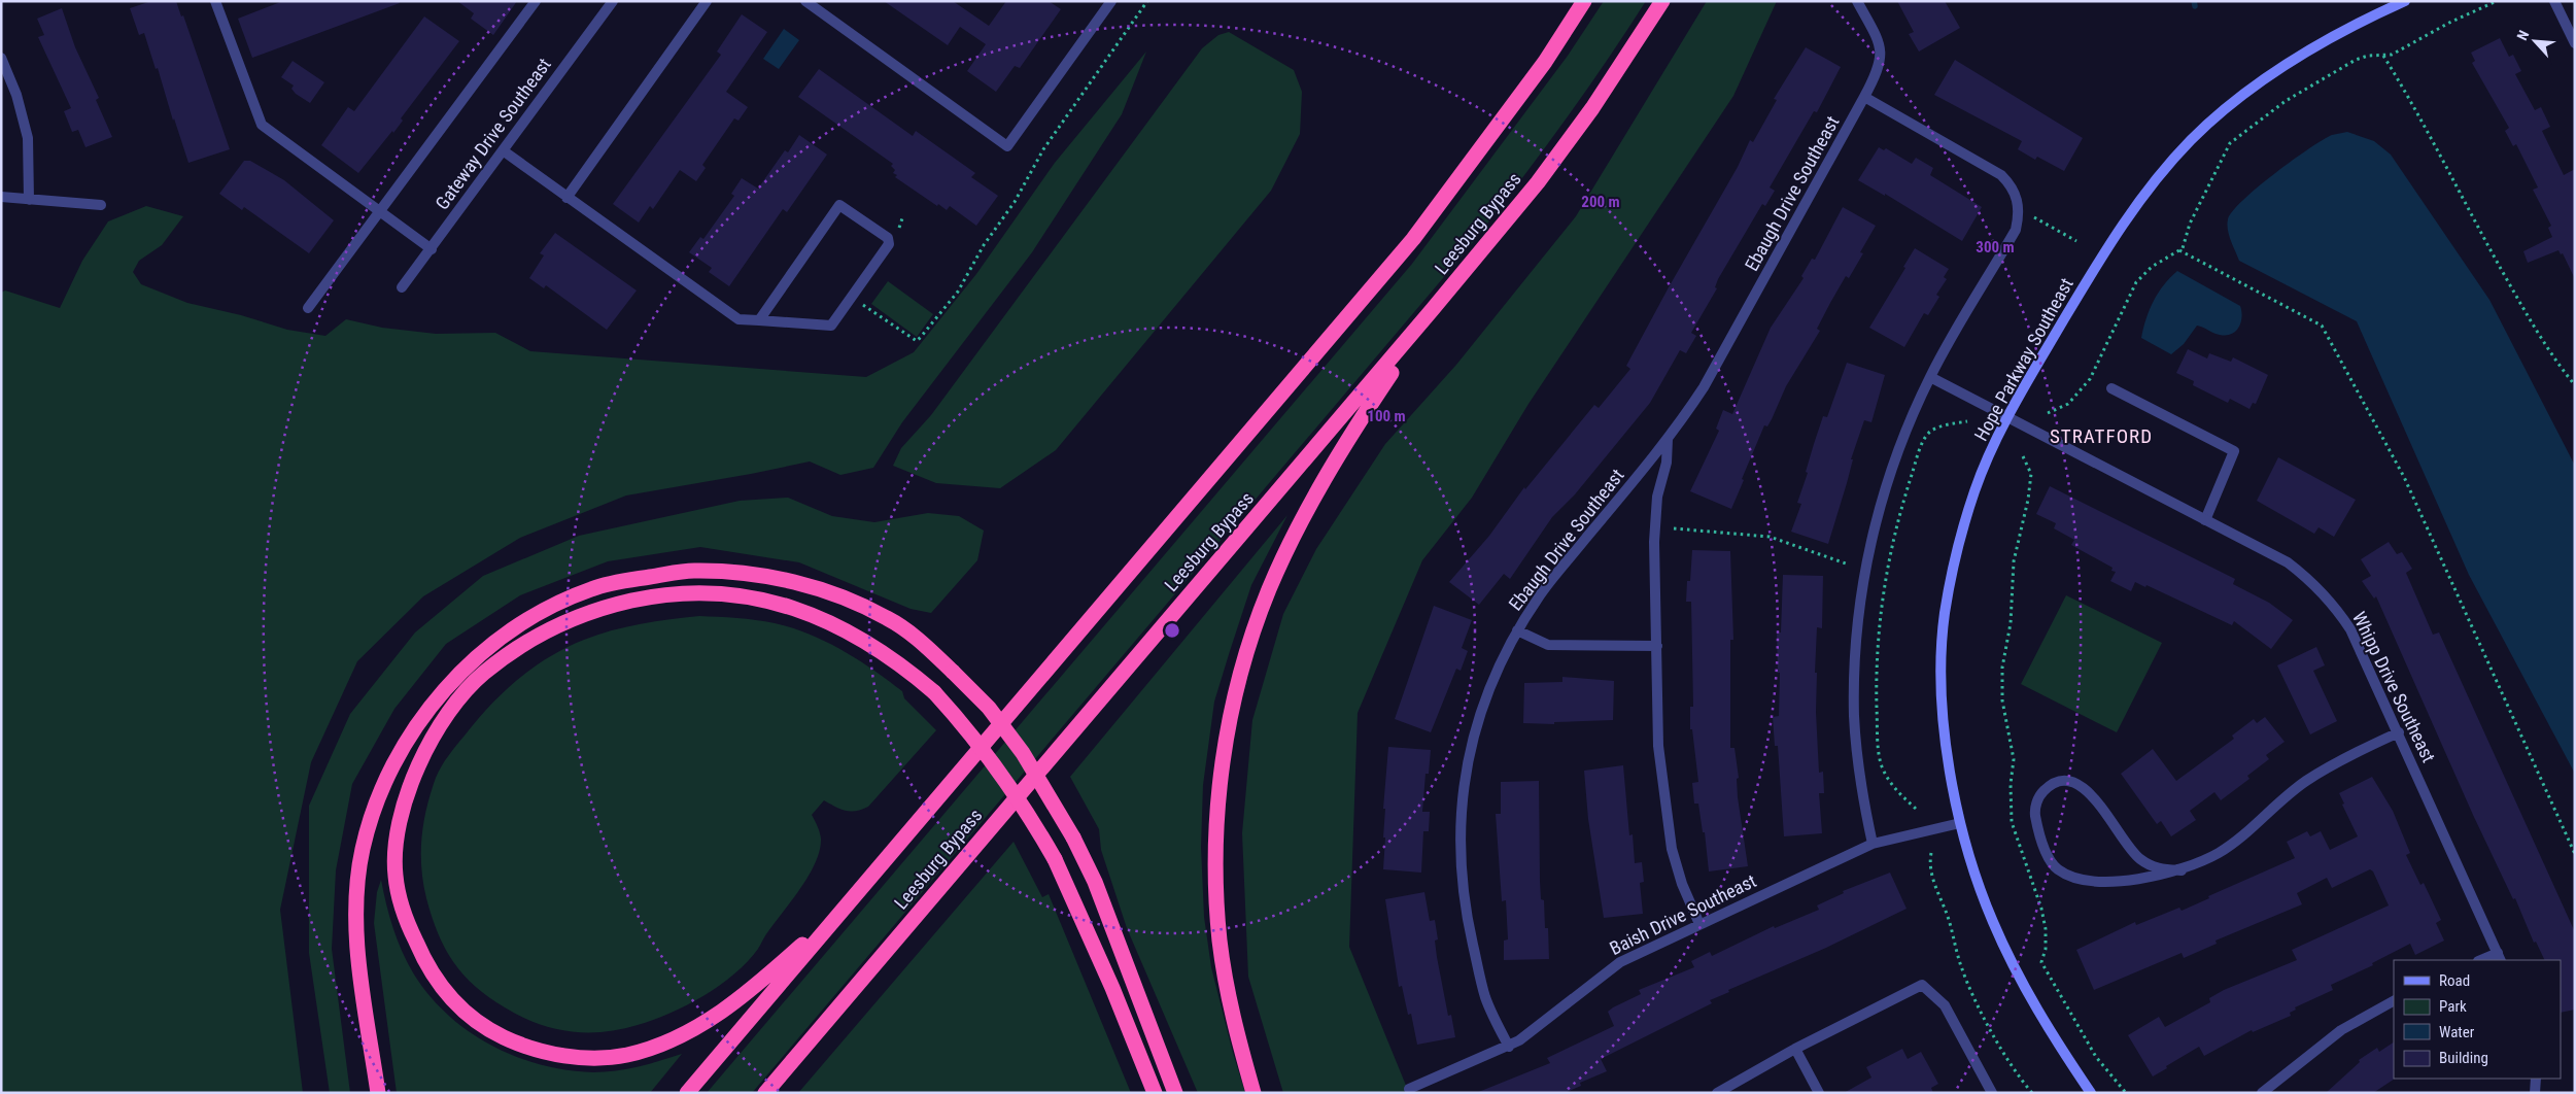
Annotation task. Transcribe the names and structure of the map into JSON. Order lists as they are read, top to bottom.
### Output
{
  "streets": {
    "highway": ["Leesburg Bypass"],
    "street": [
      "Gateway Drive Southeast",
      "Ebaugh Drive Southeast",
      "Hope Parkway Southeast",
      "Whipp Drive Southeast",
      "Baish Drive Southeast"
    ]
  },
  "crossings": [
    ["Ebaugh Drive Southeast", "Baish Drive Southeast"],
    ["Hope Parkway Southeast", "Whipp Drive Southeast"],
    ["Hope Parkway Southeast", "Baish Drive Southeast"]
  ],
  "districts": ["STRATFORD"],
  "legend": [
    "Road",
    "Park",
    "Water",
    "Building"
  ],
  "north": "top left",
  "rings": ["200 m", "300 m", "100 m"]
}
